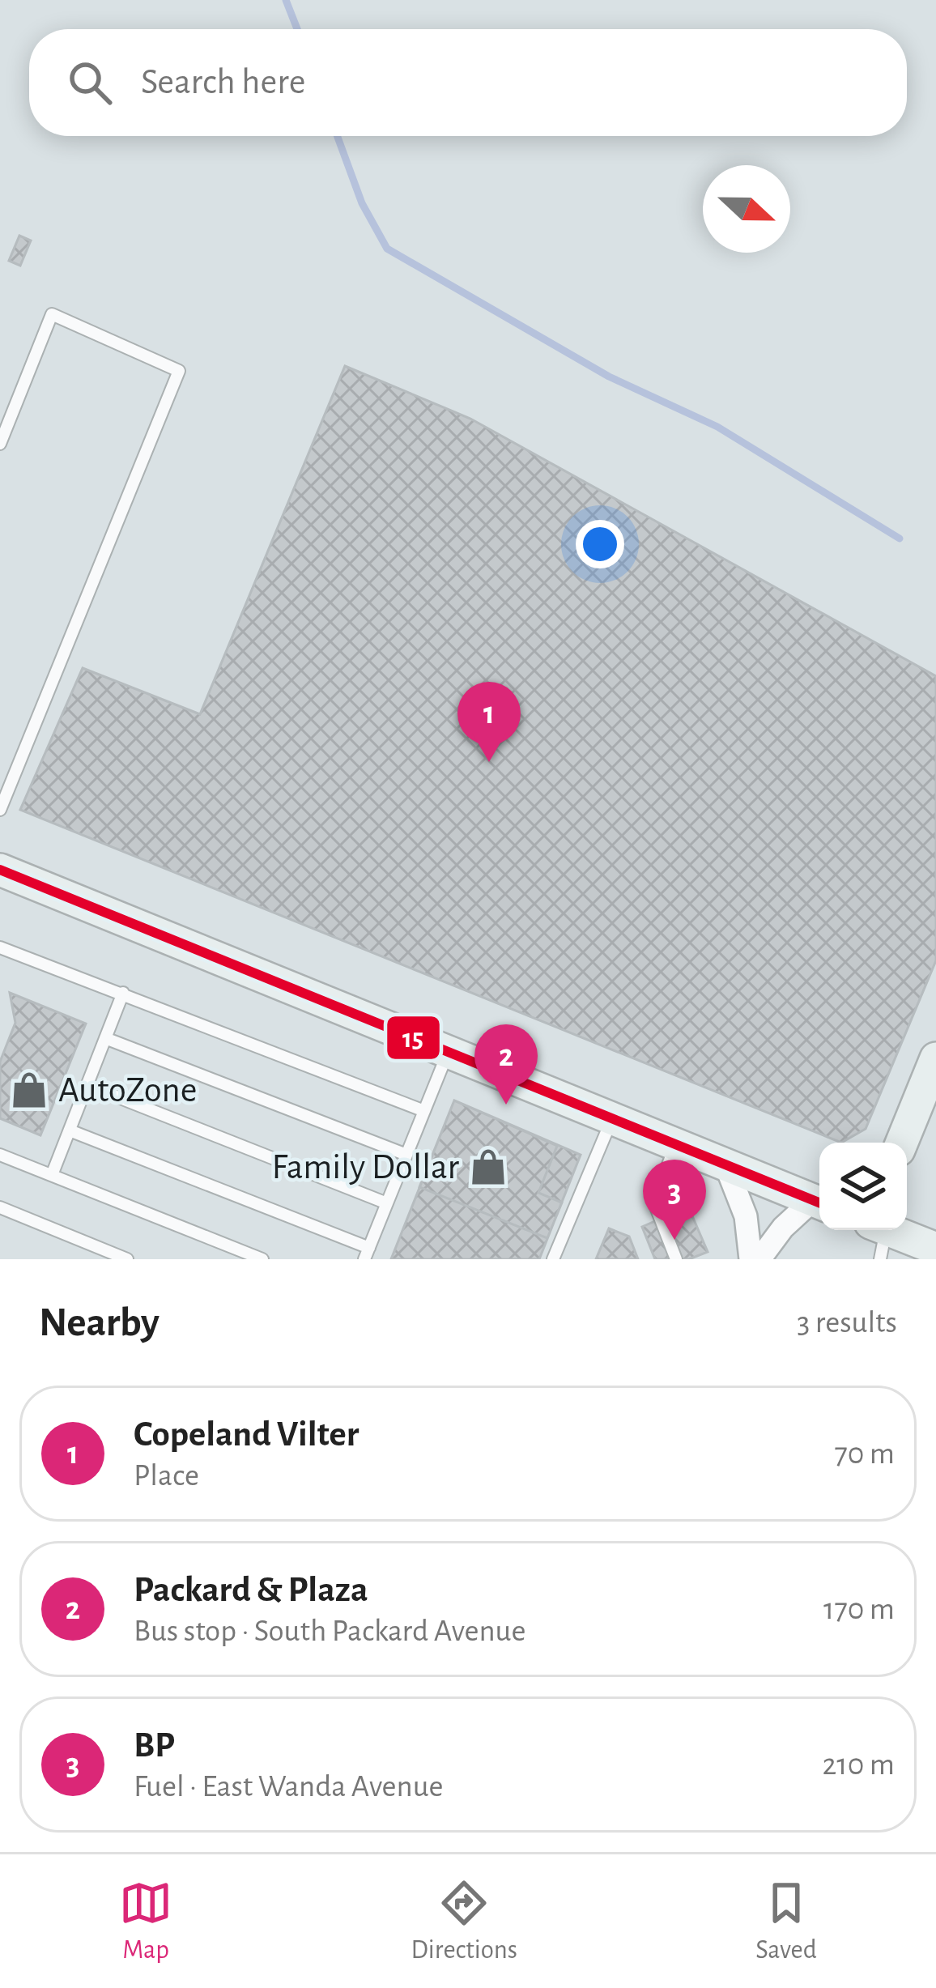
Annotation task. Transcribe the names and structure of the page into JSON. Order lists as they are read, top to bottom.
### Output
{
  "places": {
    "shop": ["AutoZone", "Family Dollar"]
  },
  "lines": ["transit line 15"],
  "north": "right",
  "page": {
    "search": "Search here",
    "pins": ["1", "2", "3"],
    "heading": ["Nearby", "3 results"],
    "list": [
      {
        "mark": "1",
        "name": "Copeland Vilter",
        "note": "Place",
        "value": "70 m"
      },
      {
        "mark": "2",
        "name": "Packard & Plaza",
        "note": "Bus stop · South Packard Avenue",
        "value": "170 m"
      },
      {
        "mark": "3",
        "name": "BP",
        "note": "Fuel · East Wanda Avenue",
        "value": "210 m"
      }
    ],
    "nav": ["Map", "Directions", "Saved"]
  }
}
